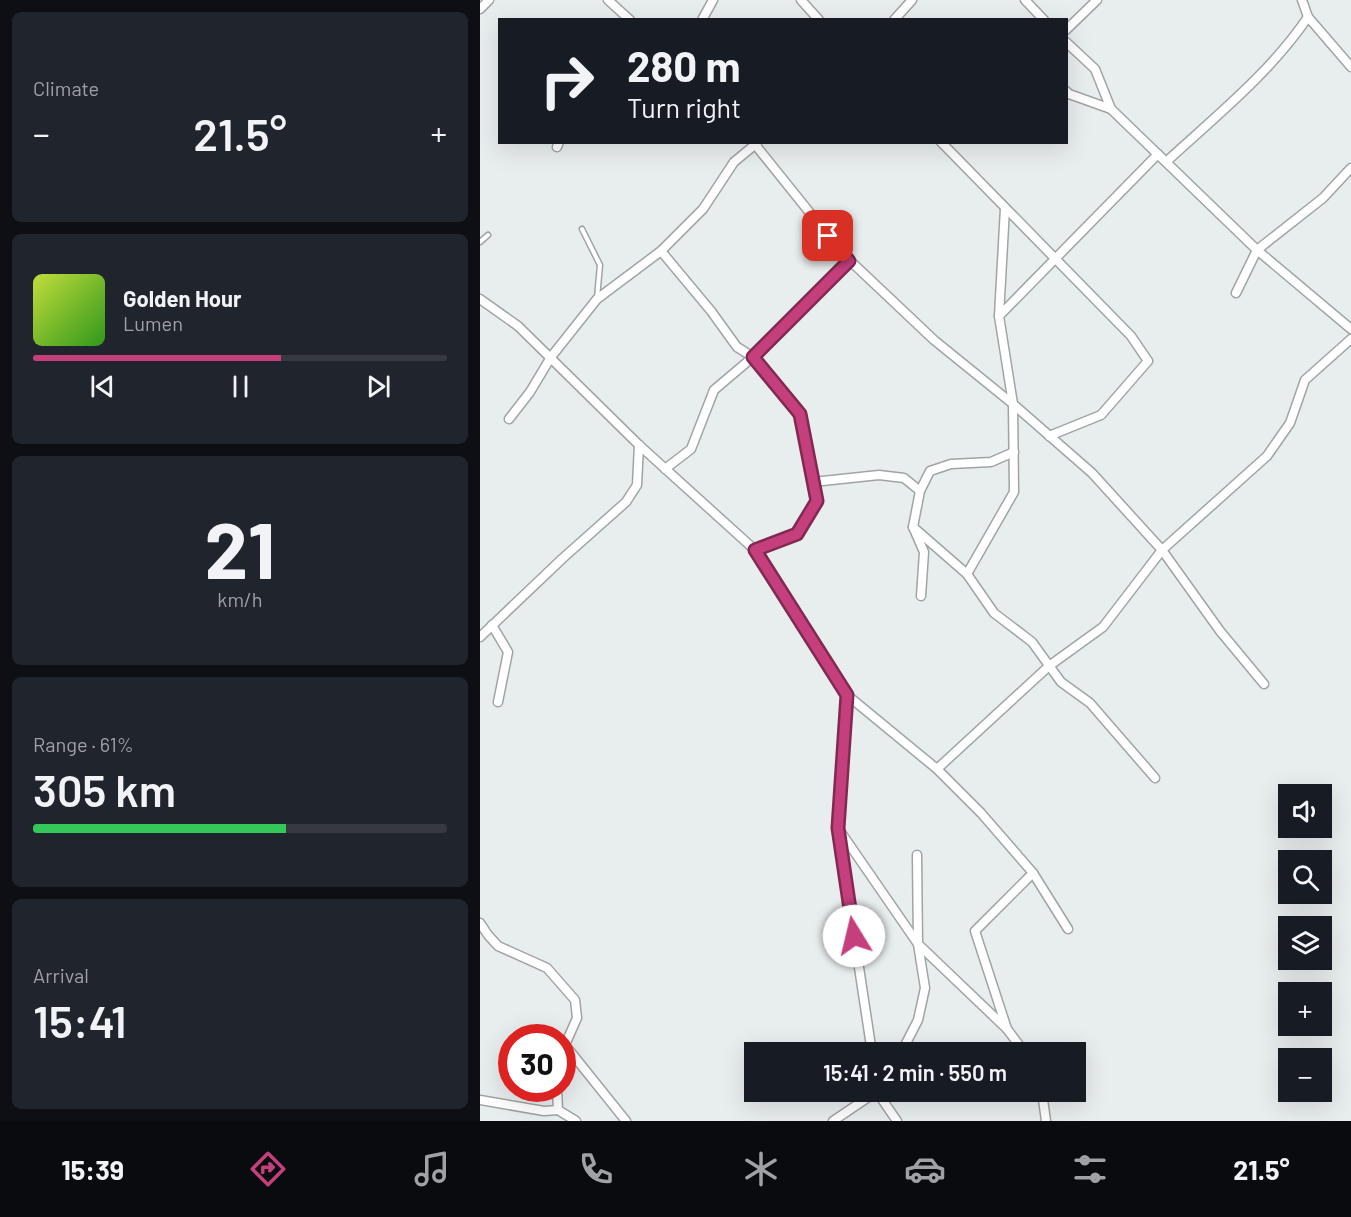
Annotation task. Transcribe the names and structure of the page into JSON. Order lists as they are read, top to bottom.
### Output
{
  "page": {
    "tile": [
      "Climate",
      ["21", "km/h"],
      ["Range · 61%", "305 km"],
      ["Arrival", "15:41"]
    ],
    "turn": ["280 m", "Turn right"],
    "heat": ["−", "21.5°", "+"],
    "song": ["Golden Hour", "Lumen"],
    "map_buttons": ["+", "−"],
    "limit": "30",
    "trip": "15:41 · 2 min · 550 m",
    "tabs": ["15:39", "21.5°"]
  }
}
